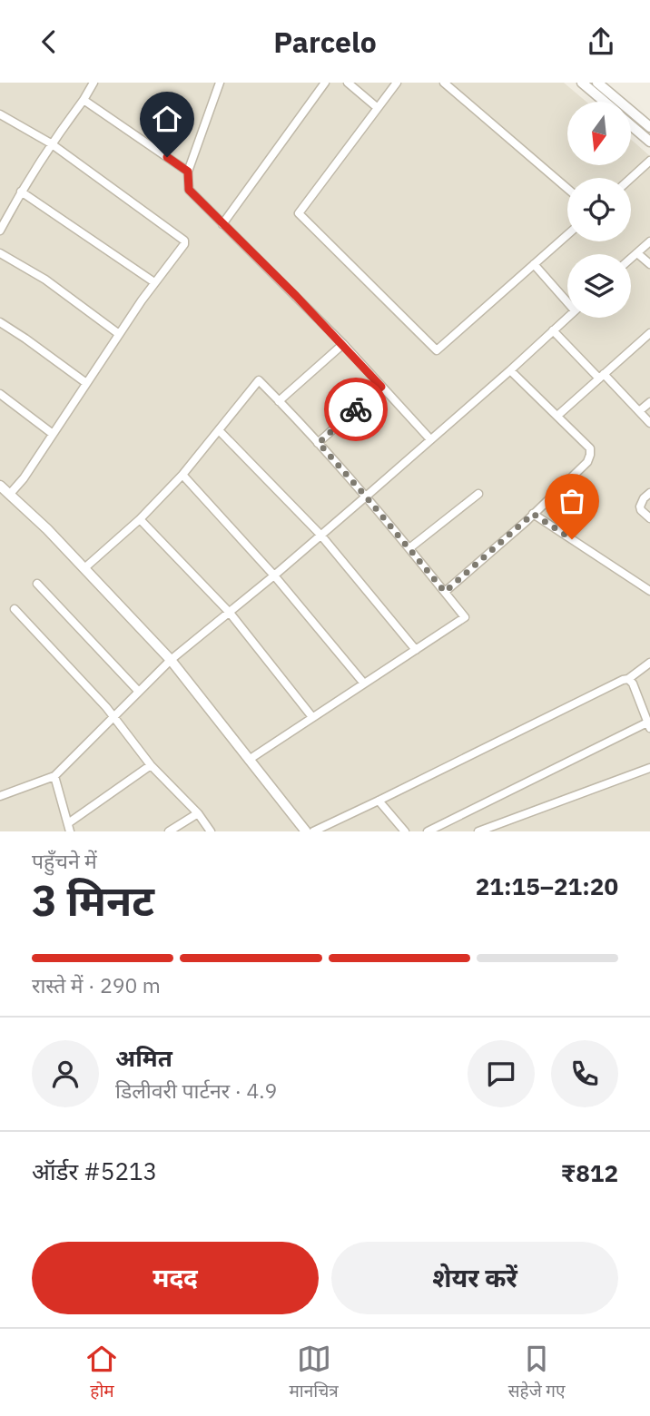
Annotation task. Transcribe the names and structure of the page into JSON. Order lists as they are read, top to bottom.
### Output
{
  "north": "bottom",
  "page": {
    "header": "Parcelo",
    "heading": ["3 मिनट", "पहुँचने में", "21:15–21:20"],
    "panel": [
      "अमित",
      "डिलीवरी पार्टनर · 4.9",
      "ऑर्डर #5213",
      "₹812"
    ],
    "bar": "रास्ते में · 290 m",
    "buttons": ["मदद", "शेयर करें"],
    "tabs": ["होम", "मानचित्र", "सहेजे गए"]
  }
}
